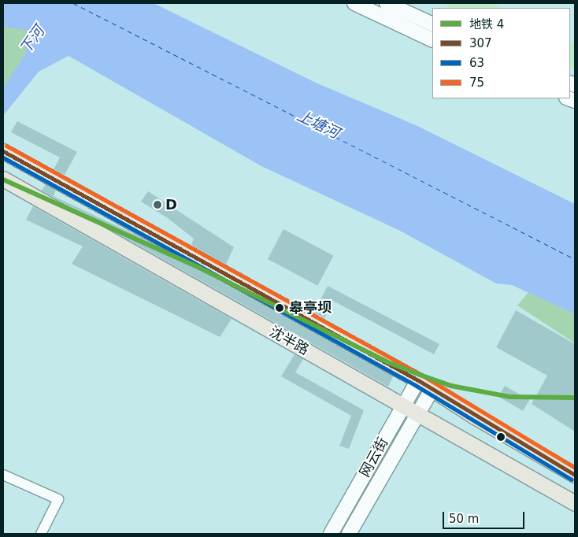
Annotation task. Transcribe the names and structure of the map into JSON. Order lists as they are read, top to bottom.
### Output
{
  "streets": {
    "main road": ["沈半路"],
    "street": ["网云街"]
  },
  "crossings": [
    ["沈半路", "网云街"]
  ],
  "water": ["下河", "上塘河"],
  "places": ["D", "皋亭坝"],
  "lines": [
    "transit line 75",
    "transit line 307",
    "transit line 63",
    "metro line 4"
  ],
  "legend": [
    "地铁 4",
    "307",
    "63",
    "75"
  ],
  "scale_bar": "50 m"
}
